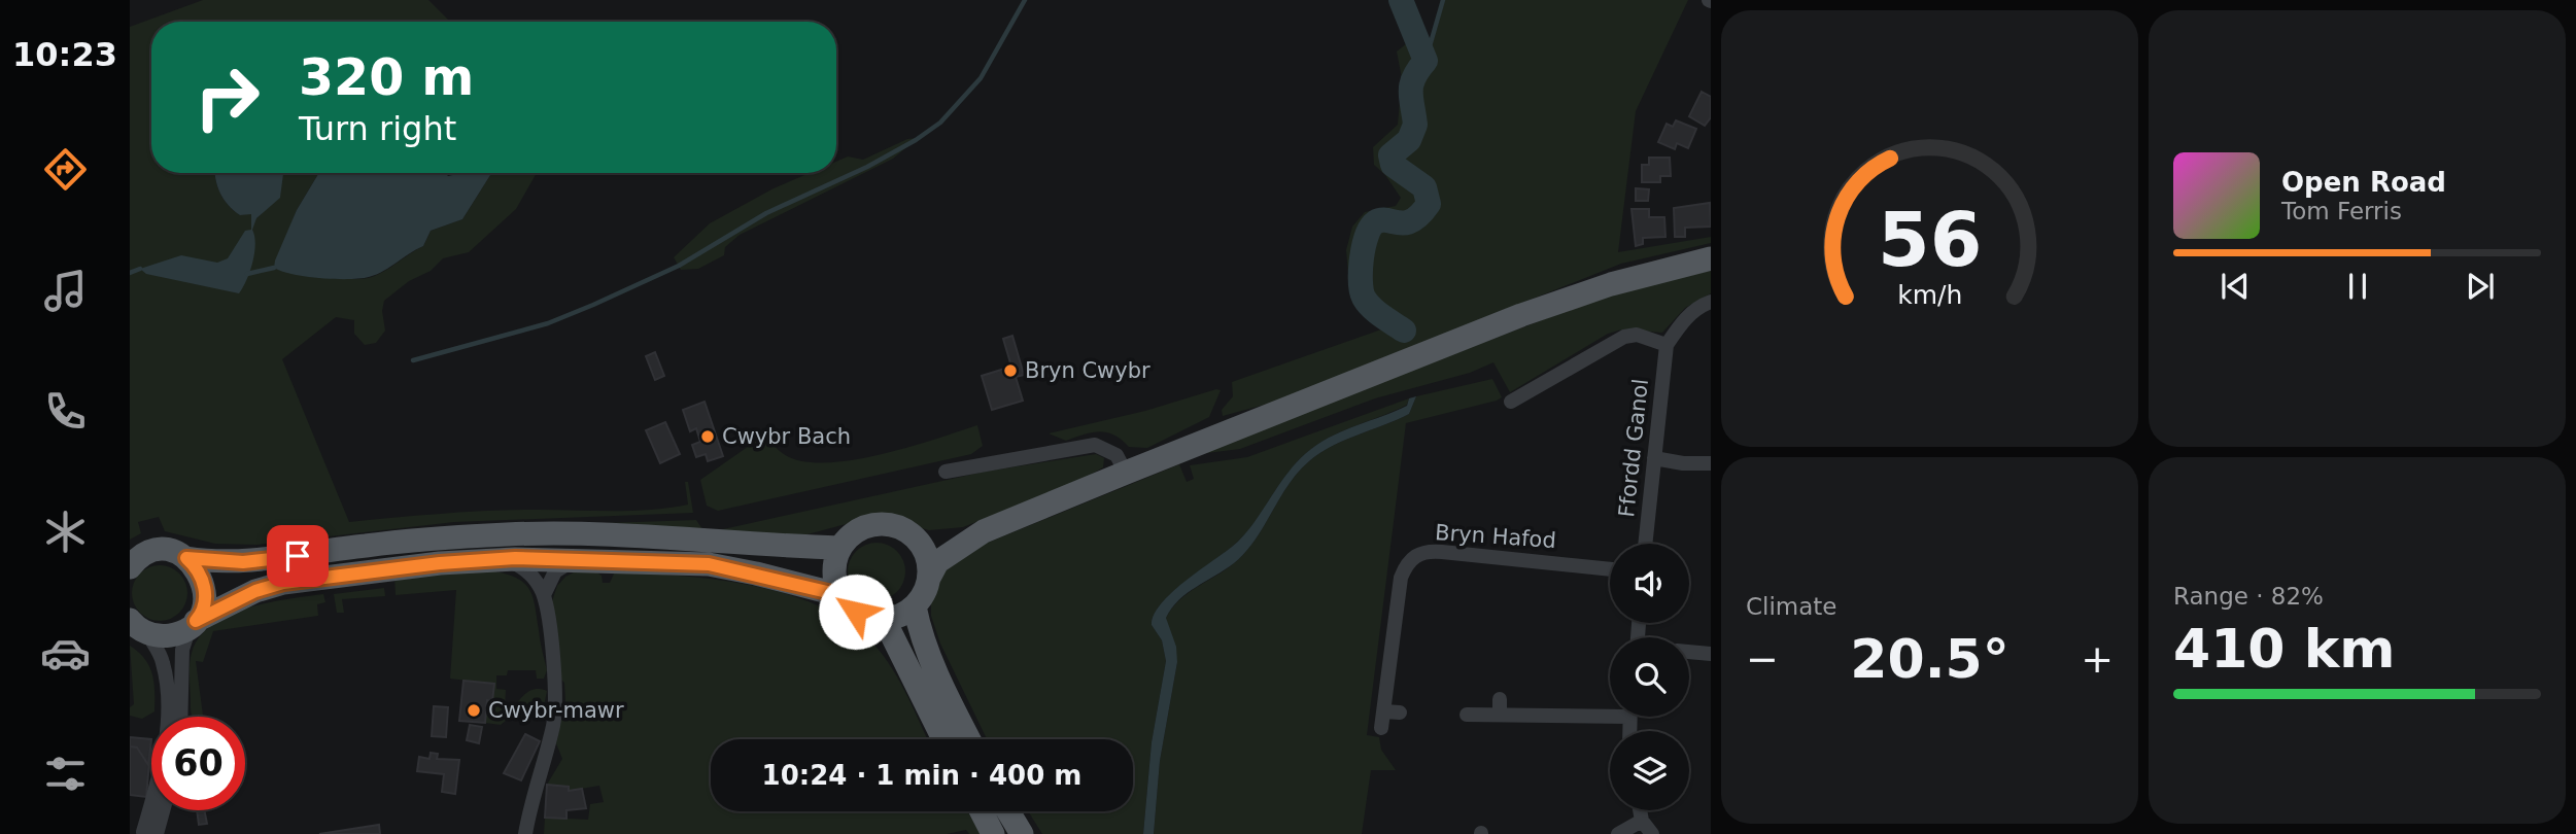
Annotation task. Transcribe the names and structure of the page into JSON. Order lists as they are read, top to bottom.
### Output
{
  "streets": {
    "street": ["Ffordd Ganol", "Bryn Hafod"]
  },
  "places": ["Bryn Cwybr", "Cwybr Bach", "Cwybr-mawr"],
  "page": {
    "tabs": "10:23",
    "turn": ["320 m", "Turn right"],
    "song": ["Open Road", "Tom Ferris"],
    "tile": [
      "Climate",
      ["Range · 82%", "410 km"]
    ],
    "heat": ["−", "20.5°", "+"],
    "limit": "60",
    "trip": "10:24 · 1 min · 400 m",
    "gauge": ["56", "km/h"]
  }
}
